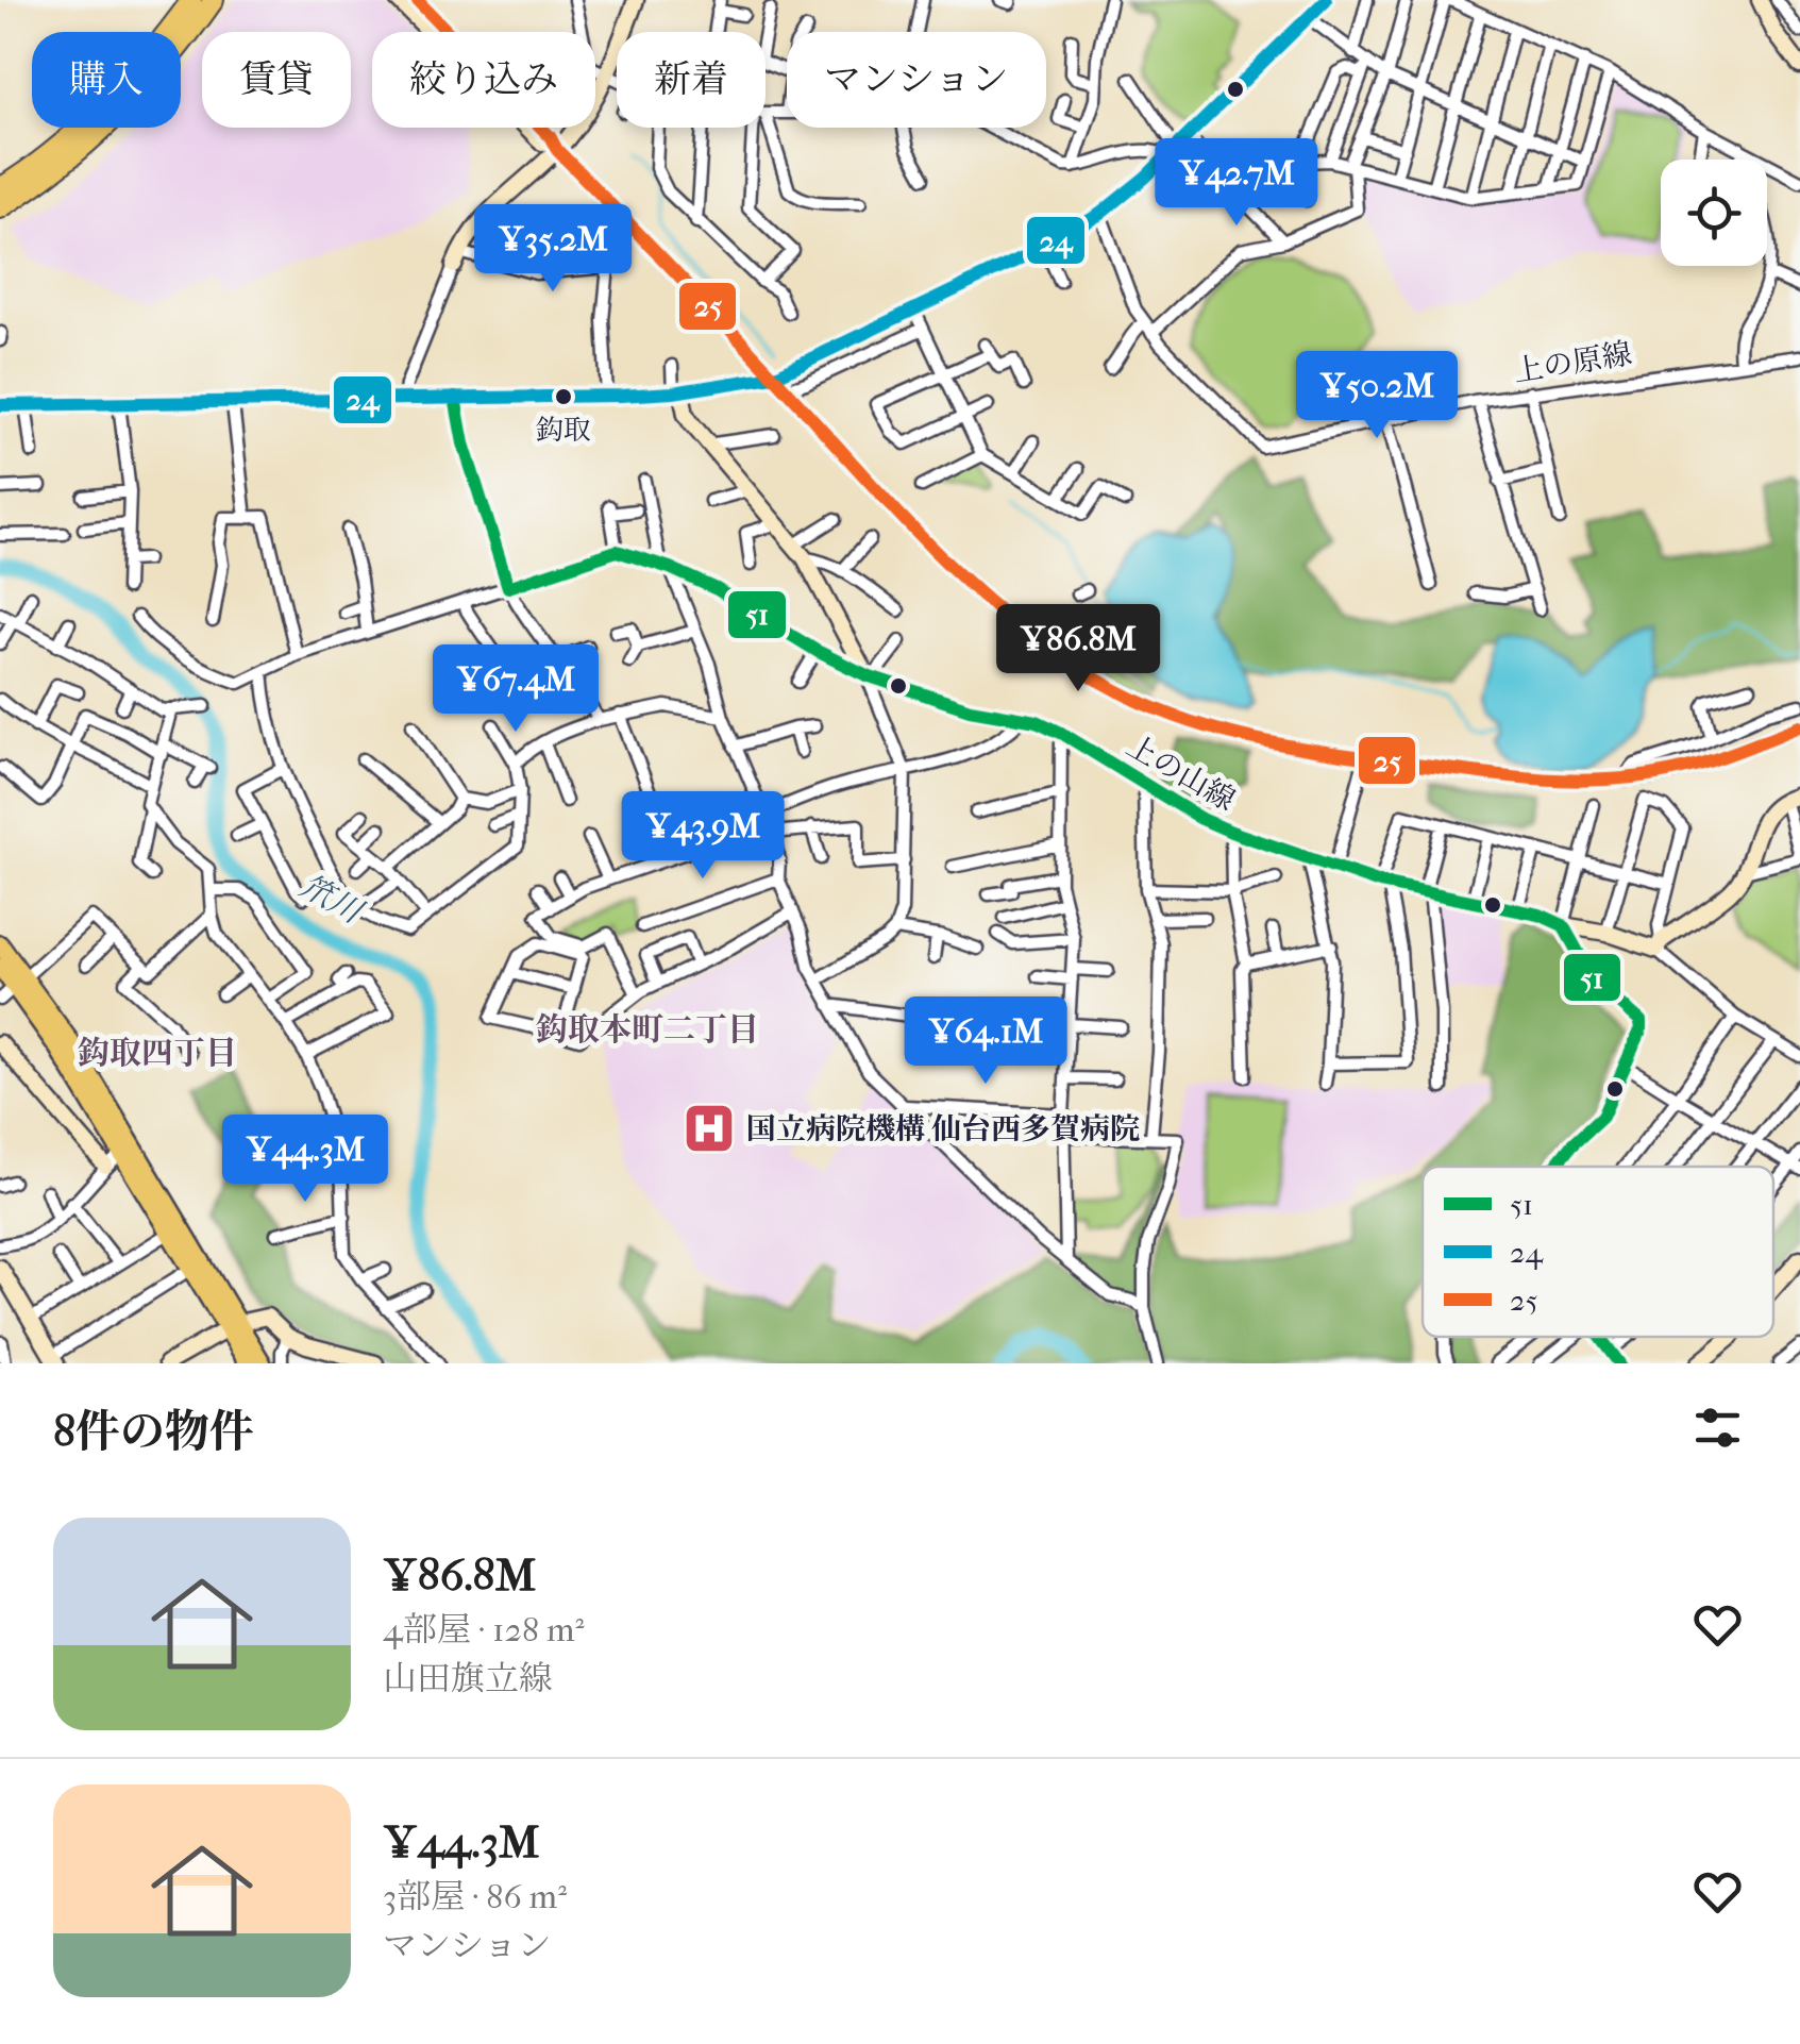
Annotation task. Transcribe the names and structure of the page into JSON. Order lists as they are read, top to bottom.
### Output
{
  "streets": {
    "street": ["上の原線", "上の山線"]
  },
  "districts": ["鈎取本町二丁目", "鈎取四丁目"],
  "water": ["笊川"],
  "places": {
    "other": ["鈎取"],
    "hospital": ["国立病院機構 仙台西多賀病院"]
  },
  "lines": ["transit line 24", "transit line 25", "transit line 51"],
  "legend": ["51", "24", "25"],
  "page": {
    "chip": [
      "購入",
      "賃貸",
      "絞り込み",
      "新着",
      "マンション"
    ],
    "price": [
      "¥42.7M",
      "¥35.2M",
      "¥50.2M",
      "¥86.8M",
      "¥67.4M",
      "¥43.9M",
      "¥64.1M",
      "¥44.3M"
    ],
    "heading": "8件の物件",
    "list": [
      {
        "name": "¥86.8M",
        "note": "4部屋 · 128 m² · 山田旗立線"
      },
      {
        "name": "¥44.3M",
        "note": "3部屋 · 86 m² · マンション"
      }
    ]
  }
}
